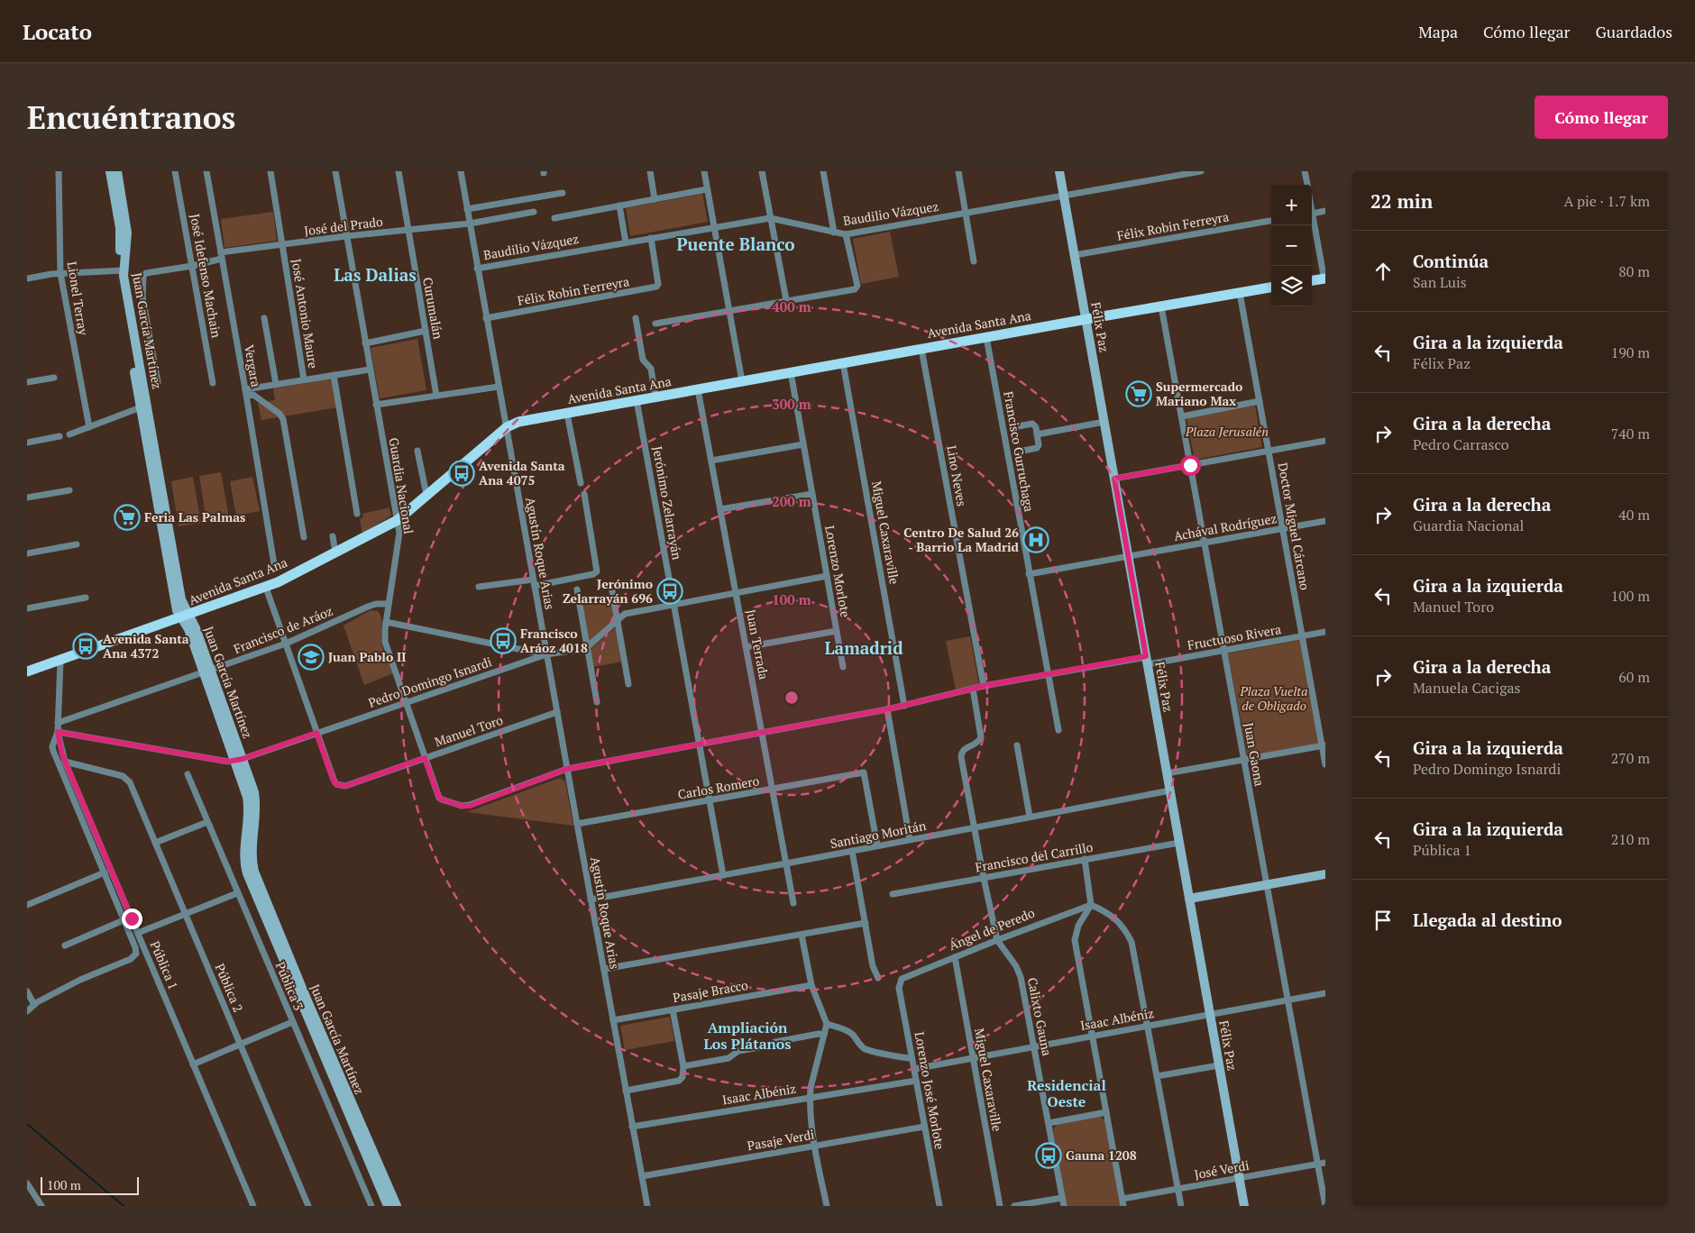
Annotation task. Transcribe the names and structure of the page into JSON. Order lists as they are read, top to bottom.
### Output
{
  "streets": {
    "main road": ["Avenida Santa Ana", "Félix Paz", "Juan García Martínez"],
    "street": [
      "Baudilio Vázquez",
      "José del Prado",
      "Félix Robin Ferreyra",
      "José Idefenso Machain",
      "Lionel Terray",
      "Curumalán",
      "José Antonio Maure",
      "Vergara",
      "Francisco Gurruchaga",
      "Lino Neves",
      "Guardia Nacional",
      "Jerónimo Zelarrayán",
      "Doctor Miguel Cárcano",
      "Achával Rodríguez",
      "Miguel Caxaraville",
      "Agustín Roque Arias",
      "Lorenzo Morlote",
      "Francisco de Aráoz",
      "Fructuoso Rivera",
      "Juan Terrada",
      "Pedro Domingo Isnardi",
      "Manuel Toro",
      "Juan Gaona",
      "Carlos Romero",
      "Santiago Moritán",
      "Francisco del Carrillo",
      "Ángel de Peredo",
      "Pública 1",
      "Pública 3",
      "Pública 2",
      "Pasaje Bracco",
      "Calixto Gauna",
      "Isaac Albéniz",
      "Lorenzo José Morlote",
      "Pasaje Verdi",
      "José Verdi"
    ]
  },
  "crossings": [
    ["Baudilio Vázquez", "Félix Robin Ferreyra"],
    ["Baudilio Vázquez", "Félix Paz"],
    ["Baudilio Vázquez", "Agustín Roque Arias"],
    ["José del Prado", "José Idefenso Machain"],
    ["José del Prado", "Curumalán"],
    ["José del Prado", "José Antonio Maure"],
    ["José del Prado", "Vergara"],
    ["José del Prado", "Guardia Nacional"],
    ["José del Prado", "Agustín Roque Arias"],
    ["Félix Robin Ferreyra", "Félix Paz"],
    ["Félix Robin Ferreyra", "Agustín Roque Arias"],
    ["Avenida Santa Ana", "Félix Paz"],
    ["Avenida Santa Ana", "Juan García Martínez"],
    ["Avenida Santa Ana", "Francisco Gurruchaga"],
    ["Avenida Santa Ana", "Lino Neves"],
    ["Avenida Santa Ana", "Guardia Nacional"],
    ["Avenida Santa Ana", "Jerónimo Zelarrayán"],
    ["Avenida Santa Ana", "Doctor Miguel Cárcano"],
    ["Avenida Santa Ana", "Miguel Caxaraville"],
    ["Avenida Santa Ana", "Agustín Roque Arias"],
    ["Avenida Santa Ana", "Lorenzo Morlote"],
    ["Avenida Santa Ana", "Juan Terrada"],
    ["Avenida Santa Ana", "Juan Gaona"],
    ["Félix Paz", "Achával Rodríguez"],
    ["Félix Paz", "Fructuoso Rivera"],
    ["Félix Paz", "Santiago Moritán"],
    ["Félix Paz", "Francisco del Carrillo"],
    ["Félix Paz", "Isaac Albéniz"],
    ["Félix Paz", "José Verdi"],
    ["Juan García Martínez", "Francisco de Aráoz"],
    ["Juan García Martínez", "Pedro Domingo Isnardi"],
    ["Francisco Gurruchaga", "Fructuoso Rivera"],
    ["Lino Neves", "Fructuoso Rivera"],
    ["Guardia Nacional", "Francisco de Aráoz"],
    ["Guardia Nacional", "Fructuoso Rivera"],
    ["Guardia Nacional", "Pedro Domingo Isnardi"],
    ["Guardia Nacional", "Manuel Toro"],
    ["Jerónimo Zelarrayán", "Fructuoso Rivera"],
    ["Jerónimo Zelarrayán", "Carlos Romero"],
    ["Jerónimo Zelarrayán", "Santiago Moritán"],
    ["Doctor Miguel Cárcano", "Achával Rodríguez"],
    ["Doctor Miguel Cárcano", "Fructuoso Rivera"],
    ["Achával Rodríguez", "Juan Gaona"],
    ["Miguel Caxaraville", "Fructuoso Rivera"],
    ["Miguel Caxaraville", "Ángel de Peredo"],
    ["Miguel Caxaraville", "Isaac Albéniz"],
    ["Agustín Roque Arias", "Fructuoso Rivera"],
    ["Agustín Roque Arias", "Pedro Domingo Isnardi"],
    ["Agustín Roque Arias", "Manuel Toro"],
    ["Agustín Roque Arias", "Carlos Romero"],
    ["Agustín Roque Arias", "Santiago Moritán"],
    ["Agustín Roque Arias", "Pasaje Bracco"],
    ["Agustín Roque Arias", "Isaac Albéniz"],
    ["Agustín Roque Arias", "Pasaje Verdi"],
    ["Fructuoso Rivera", "Juan Terrada"],
    ["Fructuoso Rivera", "Juan Gaona"],
    ["Fructuoso Rivera", "Calixto Gauna"],
    ["Juan Terrada", "Carlos Romero"],
    ["Juan Terrada", "Santiago Moritán"],
    ["Pedro Domingo Isnardi", "Manuel Toro"],
    ["Pedro Domingo Isnardi", "Pública 1"],
    ["Juan Gaona", "Isaac Albéniz"],
    ["Juan Gaona", "José Verdi"],
    ["Carlos Romero", "Santiago Moritán"],
    ["Santiago Moritán", "Calixto Gauna"],
    ["Francisco del Carrillo", "Calixto Gauna"],
    ["Ángel de Peredo", "Calixto Gauna"],
    ["Ángel de Peredo", "Lorenzo José Morlote"],
    ["Pública 1", "Pública 2"],
    ["Calixto Gauna", "Isaac Albéniz"],
    ["Isaac Albéniz", "Lorenzo José Morlote"],
    ["Lorenzo José Morlote", "Pasaje Verdi"]
  ],
  "districts": [
    "Puente Blanco",
    "Las Dalias",
    "Lamadrid",
    "Ampliación Los Plátanos",
    "Residencial Oeste"
  ],
  "parks": ["Plaza Jerusalén", "Plaza Vuelta de Obligado"],
  "places": {
    "supermarket": ["Supermercado Mariano Max", "Feria Las Palmas"],
    "bus stop": [
      "Avenida Santa Ana 4075",
      "Jerónimo Zelarrayán 696",
      "Francisco Aráoz 4018",
      "Avenida Santa Ana 4372",
      "Gauna 1208"
    ],
    "hospital": ["Centro De Salud 26 - Barrio La Madrid"],
    "school or university": ["Juan Pablo II"]
  },
  "scale_bar": "100 m",
  "page": {
    "header": "Locato",
    "nav": ["Mapa", "Cómo llegar", "Guardados"],
    "buttons": "Cómo llegar",
    "title": "Encuéntranos",
    "heading": ["22 min", "A pie · 1.7 km"],
    "map_buttons": ["+", "−"],
    "list": [
      ["Continúa", "San Luis", "80 m"],
      ["Gira a la izquierda", "Félix Paz", "190 m"],
      ["Gira a la derecha", "Pedro Carrasco", "740 m"],
      ["Gira a la derecha", "Guardia Nacional", "40 m"],
      ["Gira a la izquierda", "Manuel Toro", "100 m"],
      ["Gira a la derecha", "Manuela Cacigas", "60 m"],
      ["Gira a la izquierda", "Pedro Domingo Isnardi", "270 m"],
      ["Gira a la izquierda", "Pública 1", "210 m"],
      "Llegada al destino"
    ],
    "scale": "100 m"
  },
  "rings": [
    "400 m",
    "300 m",
    "200 m",
    "100 m"
  ]
}
